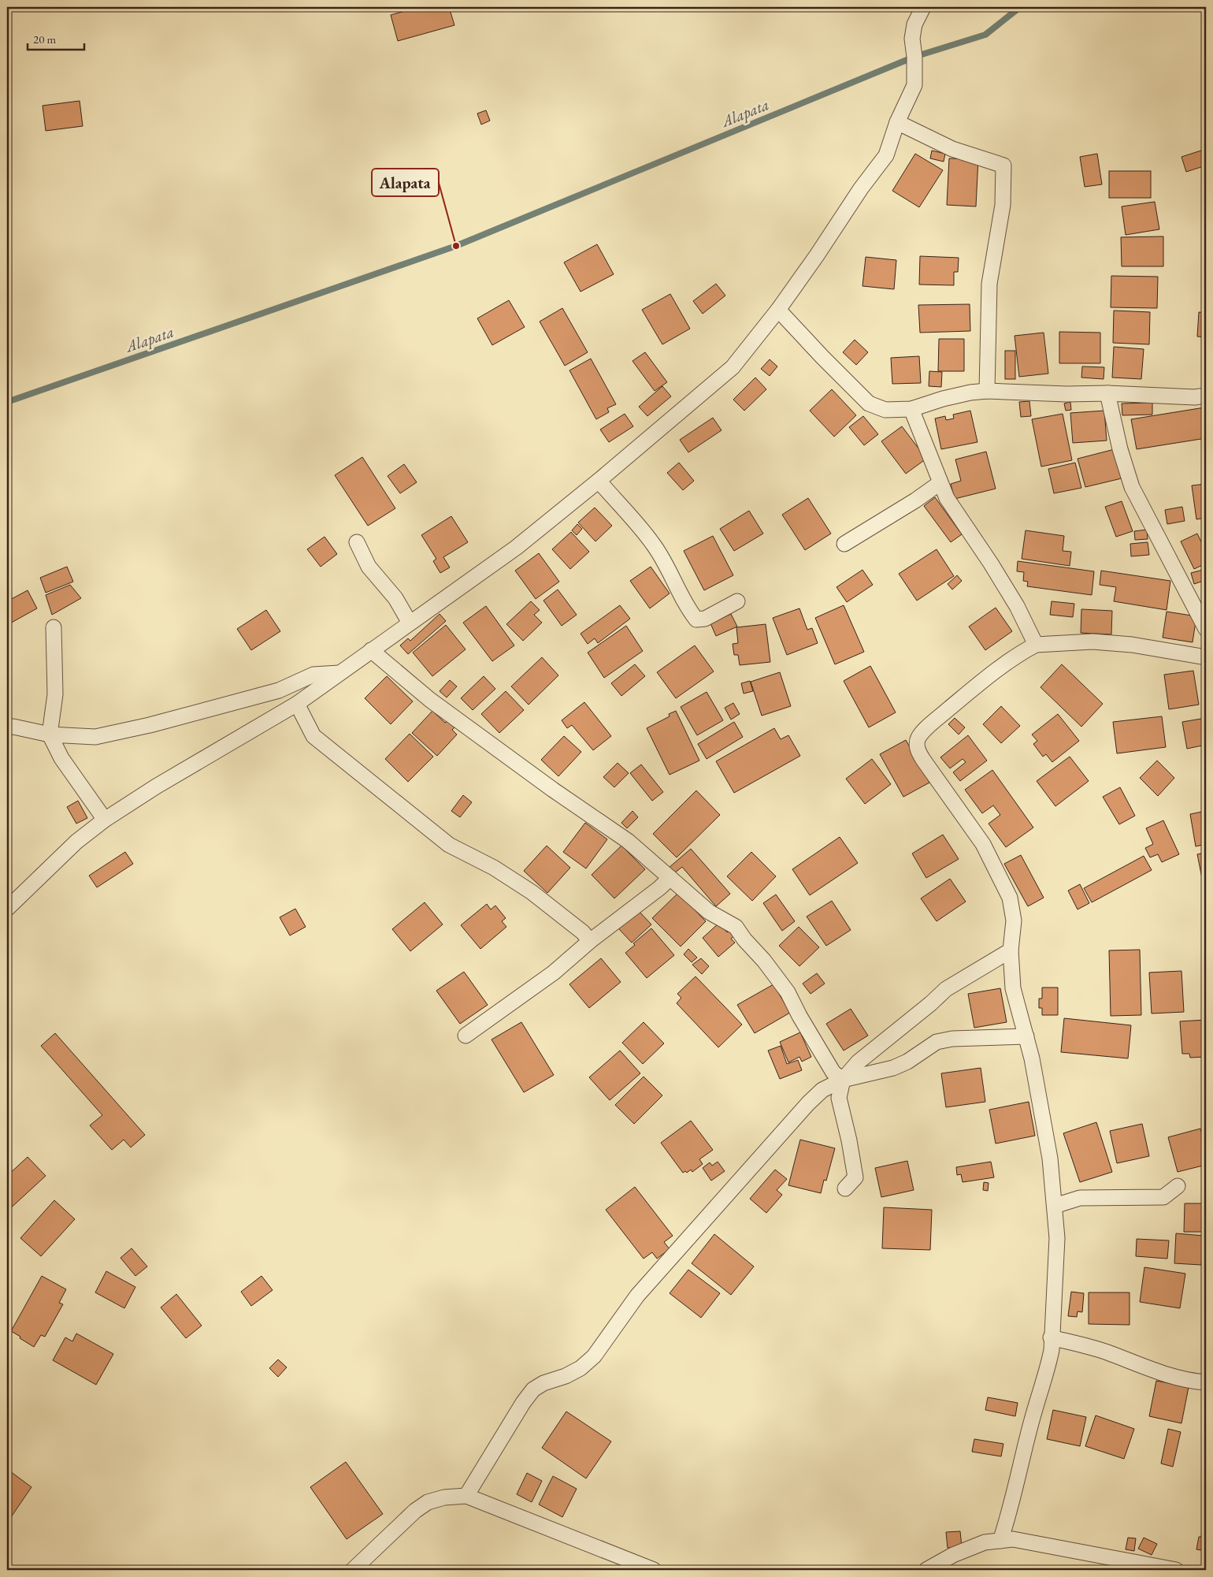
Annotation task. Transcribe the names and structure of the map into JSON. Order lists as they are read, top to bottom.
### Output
{
  "water": ["Alapata"],
  "places": ["Alapata"],
  "scale_bar": "20 m"
}
